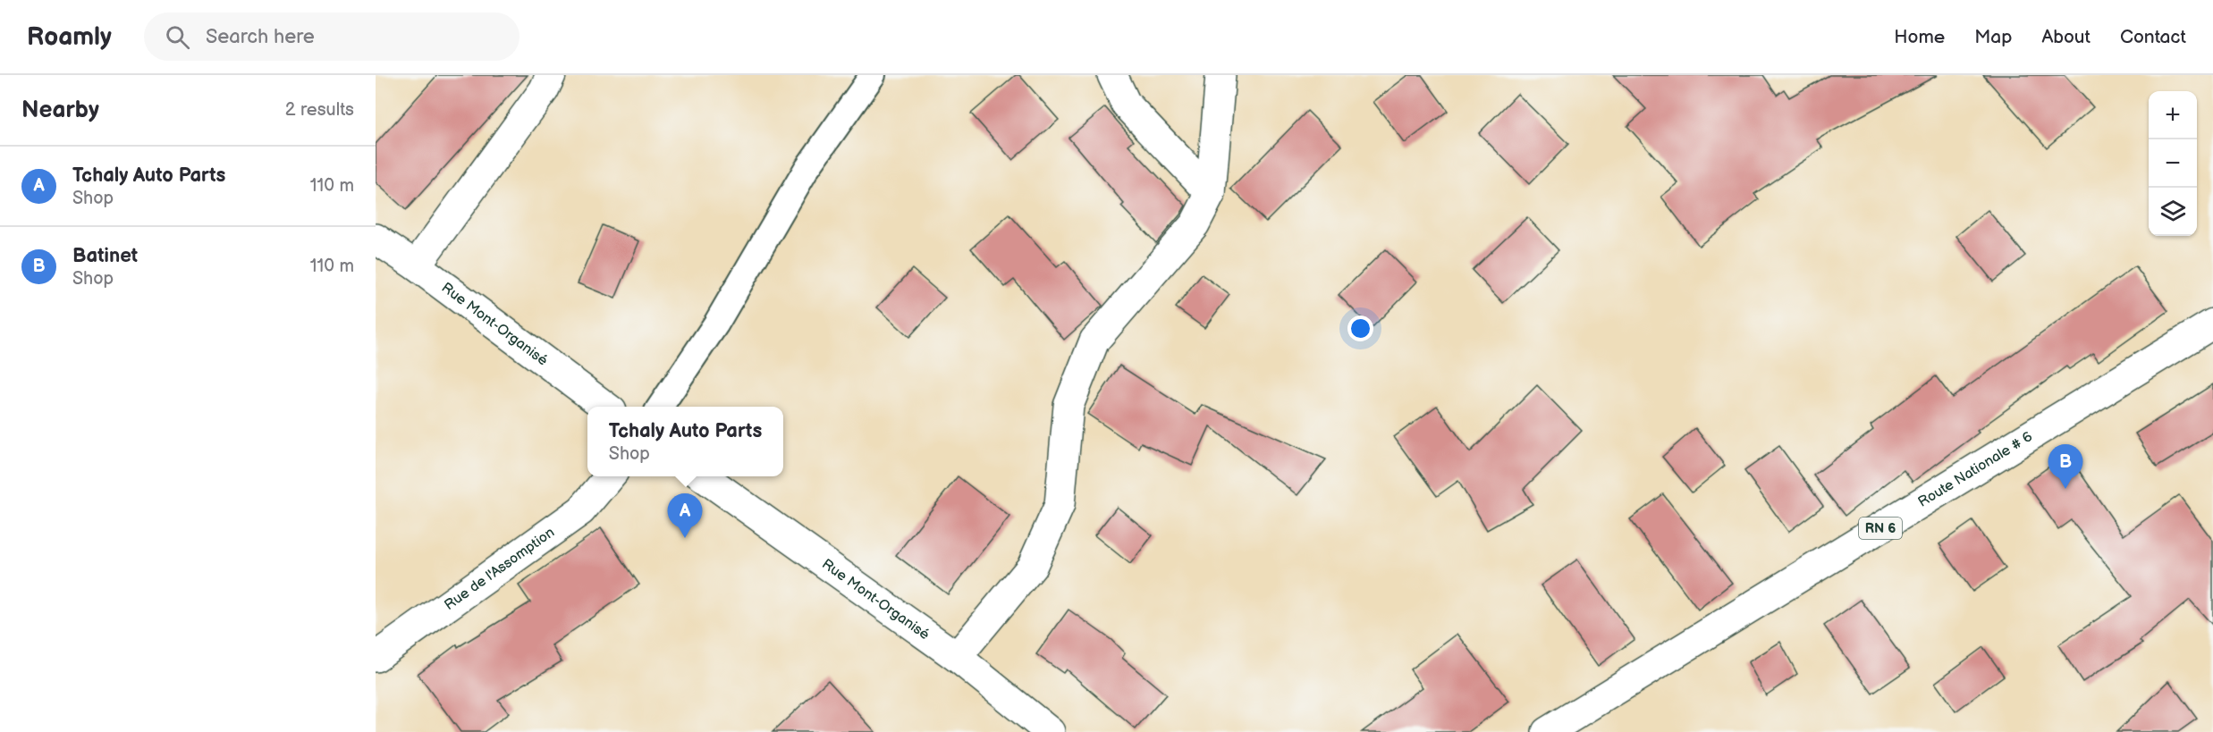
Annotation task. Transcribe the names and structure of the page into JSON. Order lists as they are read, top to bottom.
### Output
{
  "streets": {
    "main road": [
      "Rue Mont-Organisé",
      "Route Nationale # 6",
      "RN 6",
      "Rue de l'Assomption"
    ]
  },
  "page": {
    "header": "Roamly",
    "search": "Search here",
    "nav": [
      "Home",
      "Map",
      "About",
      "Contact"
    ],
    "heading": ["Nearby", "2 results"],
    "map_buttons": ["+", "−"],
    "list": [
      {
        "mark": "A",
        "name": "Tchaly Auto Parts",
        "note": "Shop",
        "value": "110 m"
      },
      {
        "mark": "B",
        "name": "Batinet",
        "note": "Shop",
        "value": "110 m"
      }
    ],
    "popup": ["Tchaly Auto Parts", "Shop"],
    "pins": ["B", "A"]
  }
}
